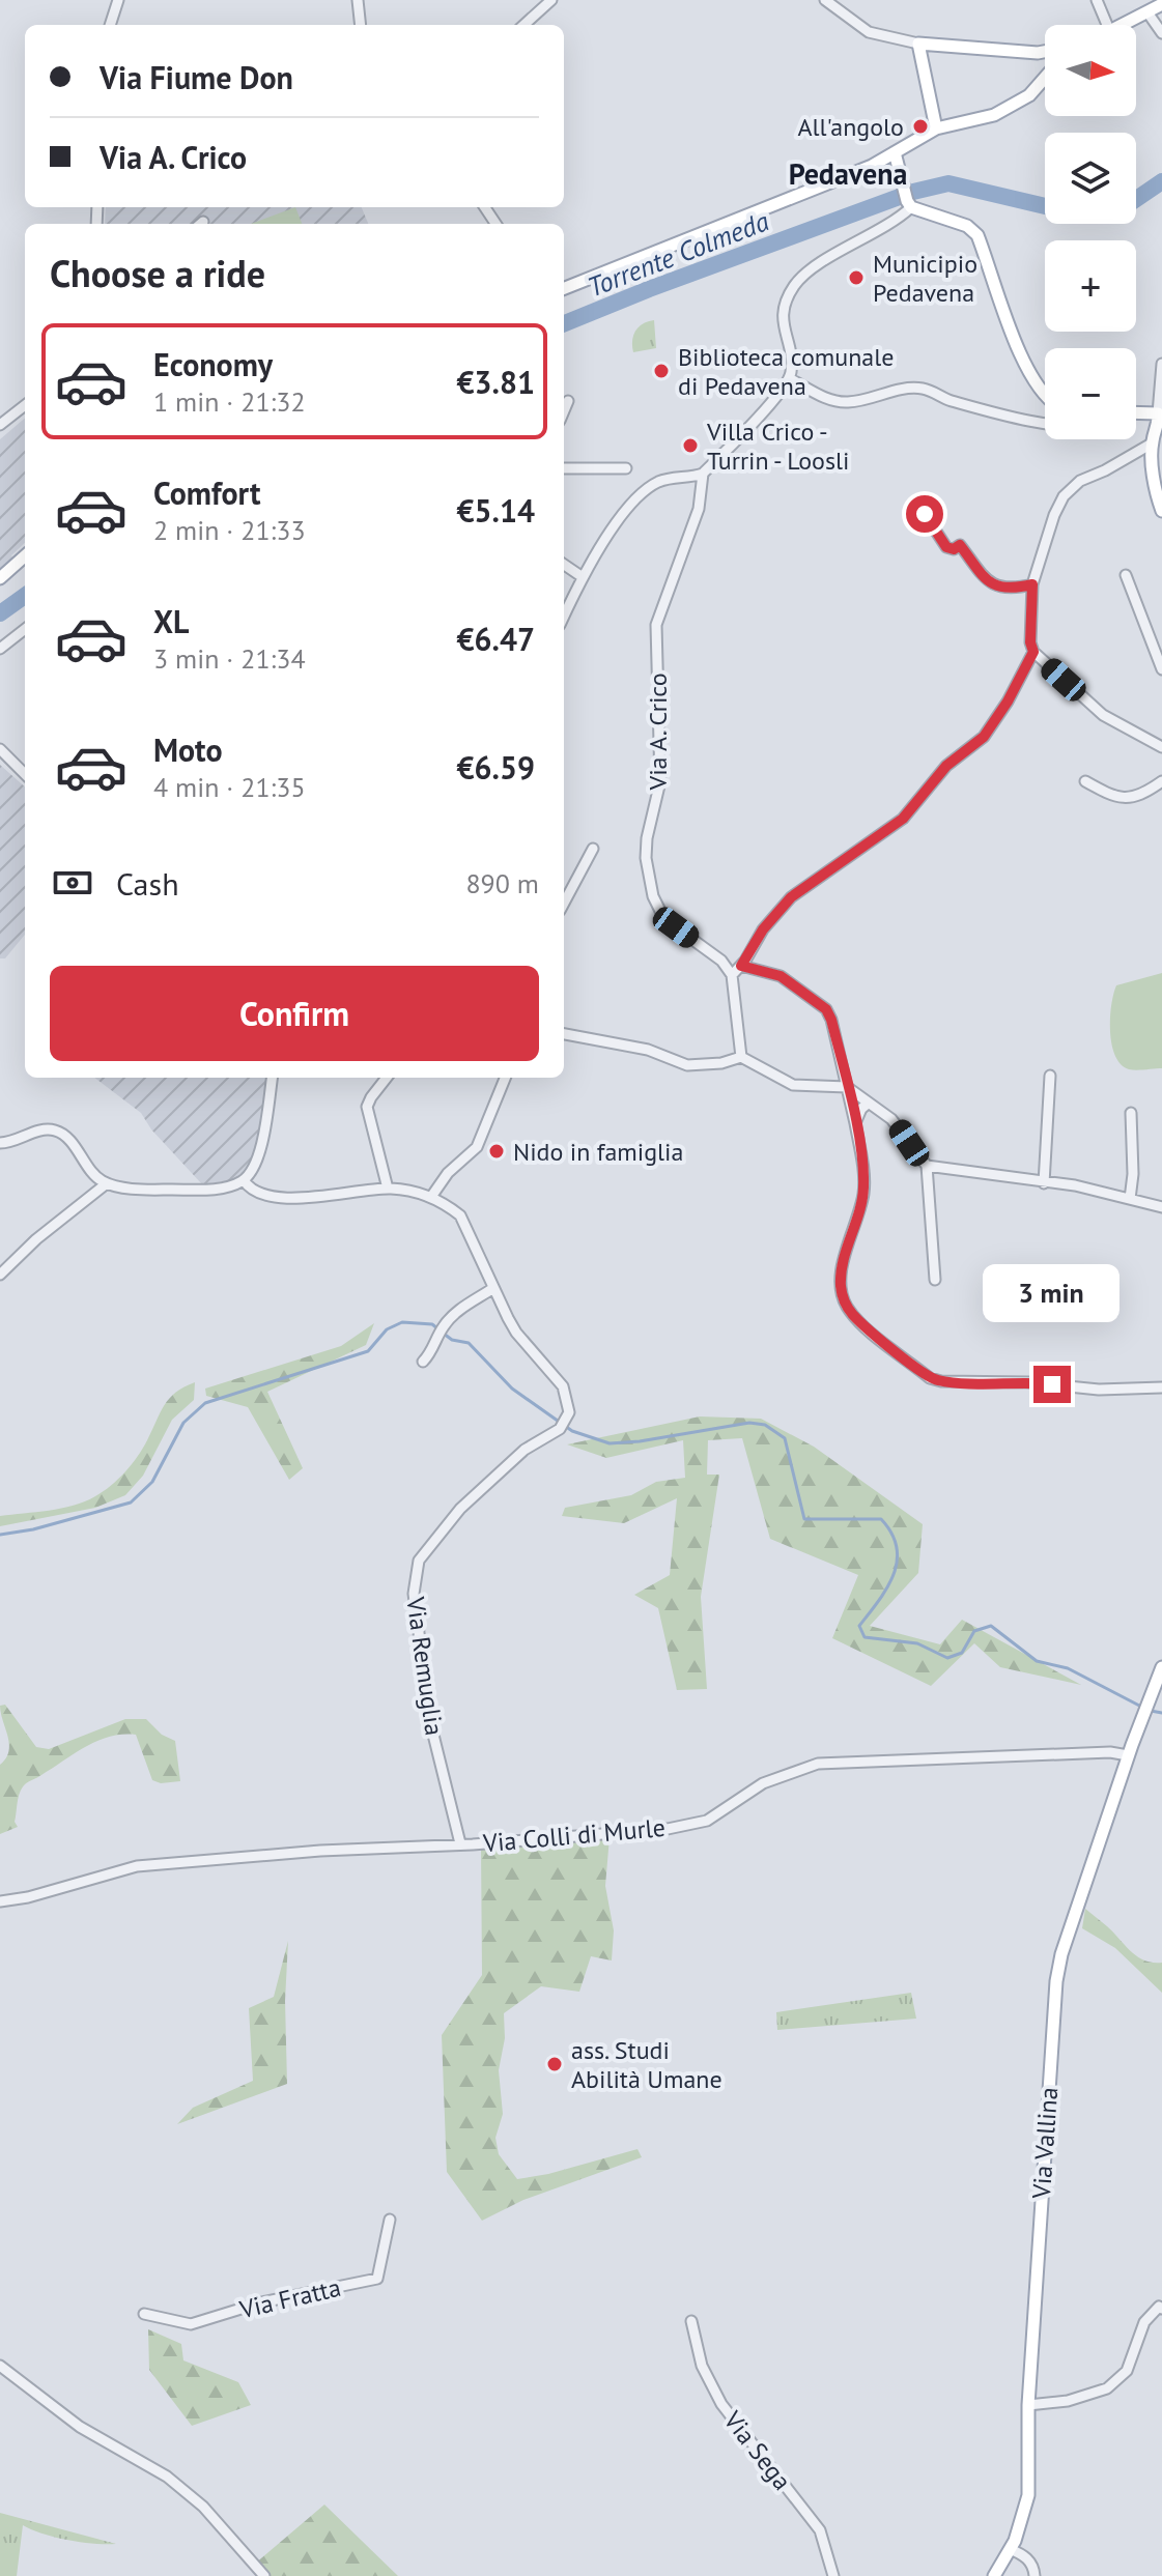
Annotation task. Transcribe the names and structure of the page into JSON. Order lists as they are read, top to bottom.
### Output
{
  "streets": {
    "main road": ["Via Vallina"],
    "street": [
      "Via A. Crico",
      "Via Remuglia",
      "Via Colli di Murle",
      "Via Fratta",
      "Via Sega"
    ]
  },
  "crossings": [
    ["Via Remuglia", "Via Colli di Murle"],
    ["Via Colli di Murle", "Via Vallina"]
  ],
  "districts": ["Pedavena"],
  "water": ["Torrente Colmeda"],
  "places": [
    "All'angolo",
    "Municipio Pedavena",
    "Biblioteca comunale di Pedavena",
    "Villa Crico - Turrin - Loosli",
    "Nido in famiglia",
    "ass. Studi Abilità Umane"
  ],
  "north": "right",
  "page": {
    "map_buttons": ["+", "−"],
    "banner": ["Via Fiume Don", "Via A. Crico"],
    "heading": "Choose a ride",
    "list": [
      {
        "name": "Economy",
        "note": "1 min · 21:32",
        "value": "€3.81"
      },
      {
        "name": "Comfort",
        "note": "2 min · 21:33",
        "value": "€5.14"
      },
      {
        "name": "XL",
        "note": "3 min · 21:34",
        "value": "€6.47"
      },
      {
        "name": "Moto",
        "note": "4 min · 21:35",
        "value": "€6.59"
      }
    ],
    "pay": ["Cash", "890 m"],
    "buttons": "Confirm",
    "bubble": "3 min"
  }
}
